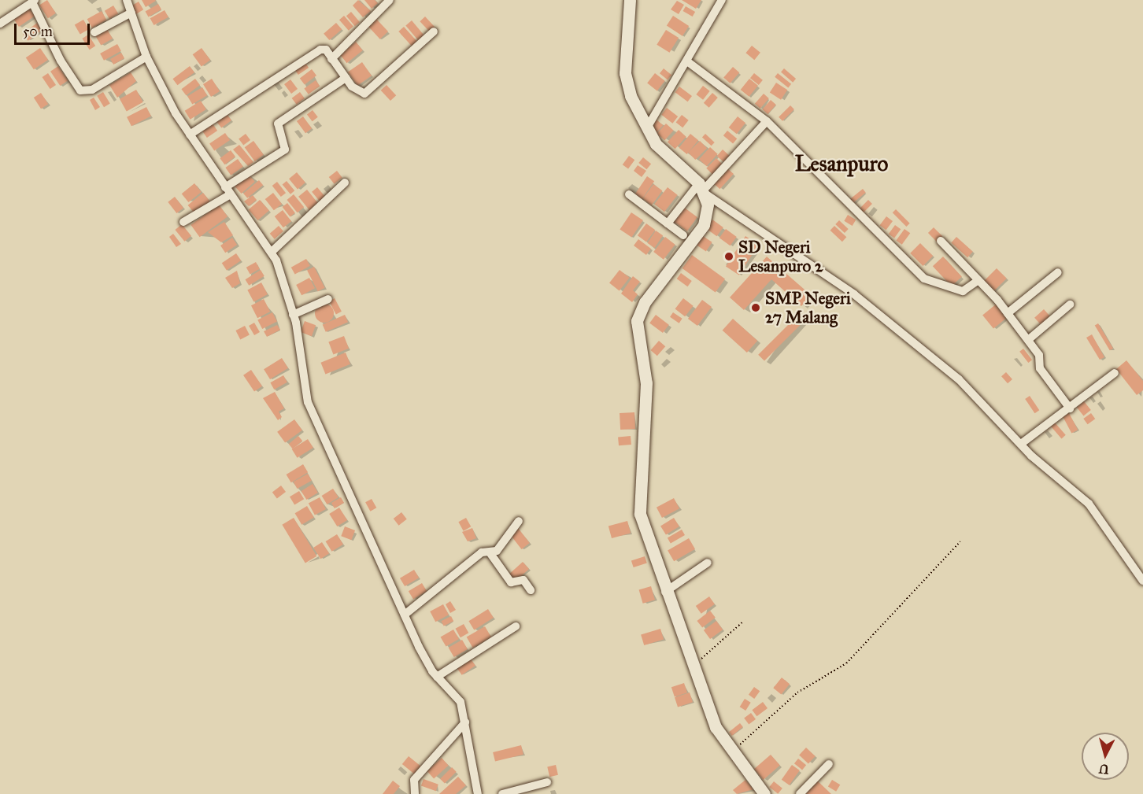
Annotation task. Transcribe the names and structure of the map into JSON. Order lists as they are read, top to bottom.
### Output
{
  "districts": ["Lesanpuro"],
  "places": ["SD Negeri Lesanpuro 2", "SMP Negeri 27 Malang"],
  "scale_bar": "50 m",
  "north": "bottom"
}
